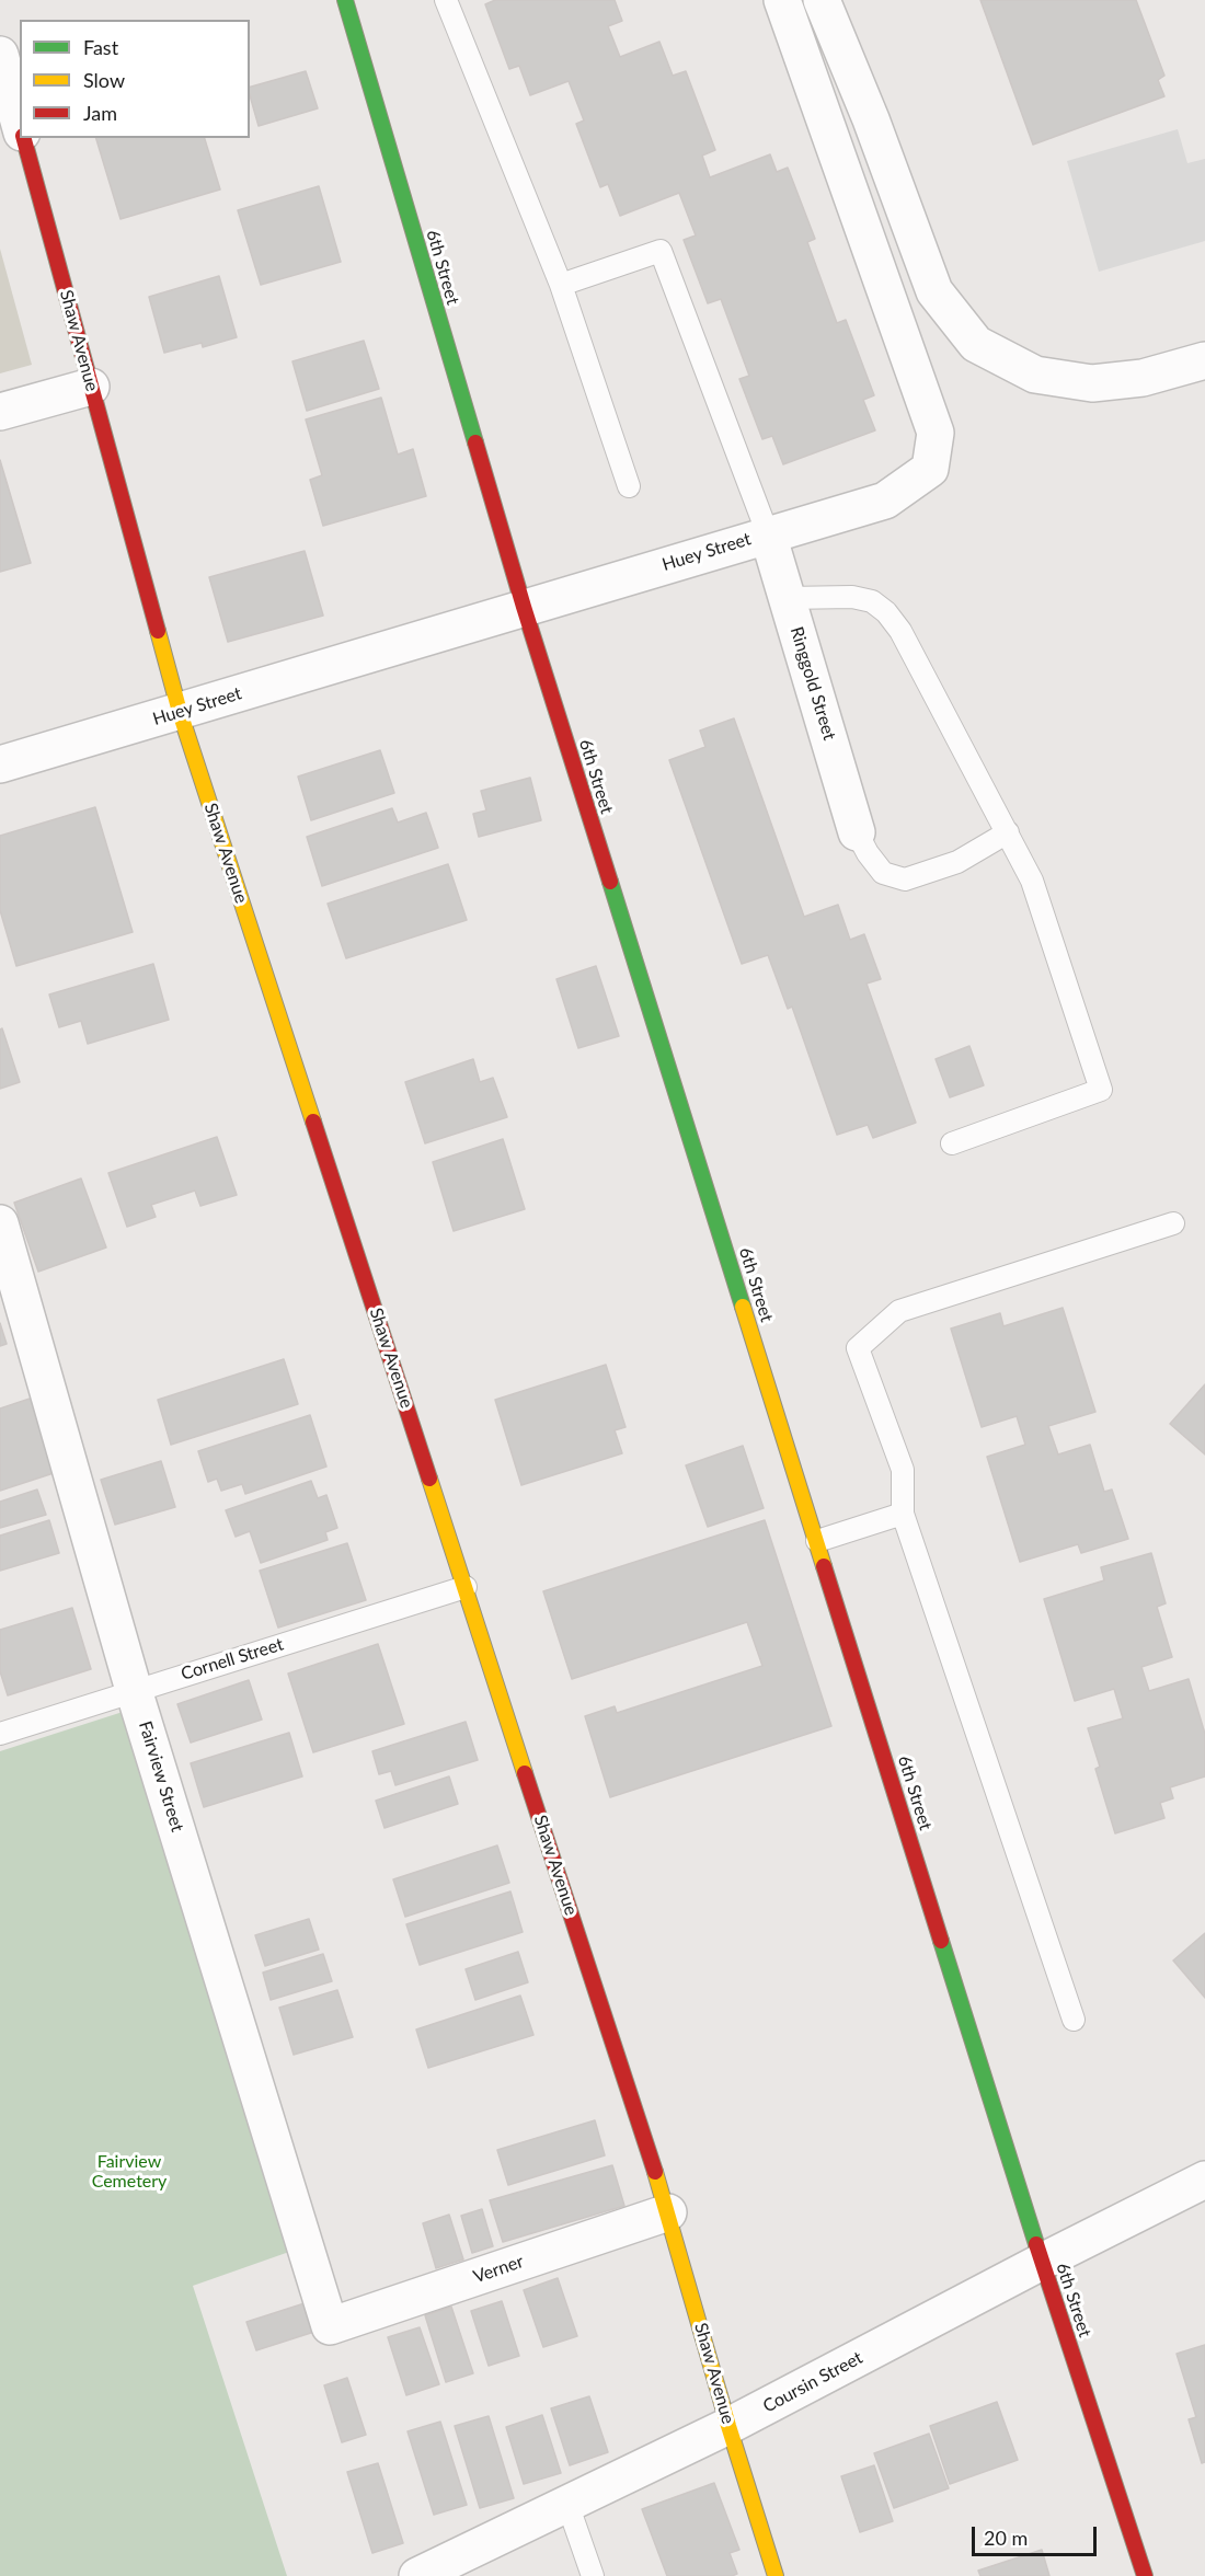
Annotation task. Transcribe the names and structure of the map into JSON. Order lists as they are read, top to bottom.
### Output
{
  "streets": {
    "street": [
      "6th Street",
      "Shaw Avenue",
      "Huey Street",
      "Ringgold Street",
      "Fairview Street",
      "Verner",
      "Coursin Street"
    ],
    "lane": ["Cornell Street"]
  },
  "crossings": [
    ["6th Street", "Huey Street"],
    ["6th Street", "Coursin Street"],
    ["Shaw Avenue", "Huey Street"],
    ["Shaw Avenue", "Cornell Street"],
    ["Shaw Avenue", "Verner"],
    ["Shaw Avenue", "Coursin Street"],
    ["Huey Street", "Ringgold Street"],
    ["Cornell Street", "Fairview Street"],
    ["Fairview Street", "Verner"]
  ],
  "parks": ["Fairview Cemetery"],
  "legend": ["Fast", "Slow", "Jam"],
  "scale_bar": "20 m"
}
